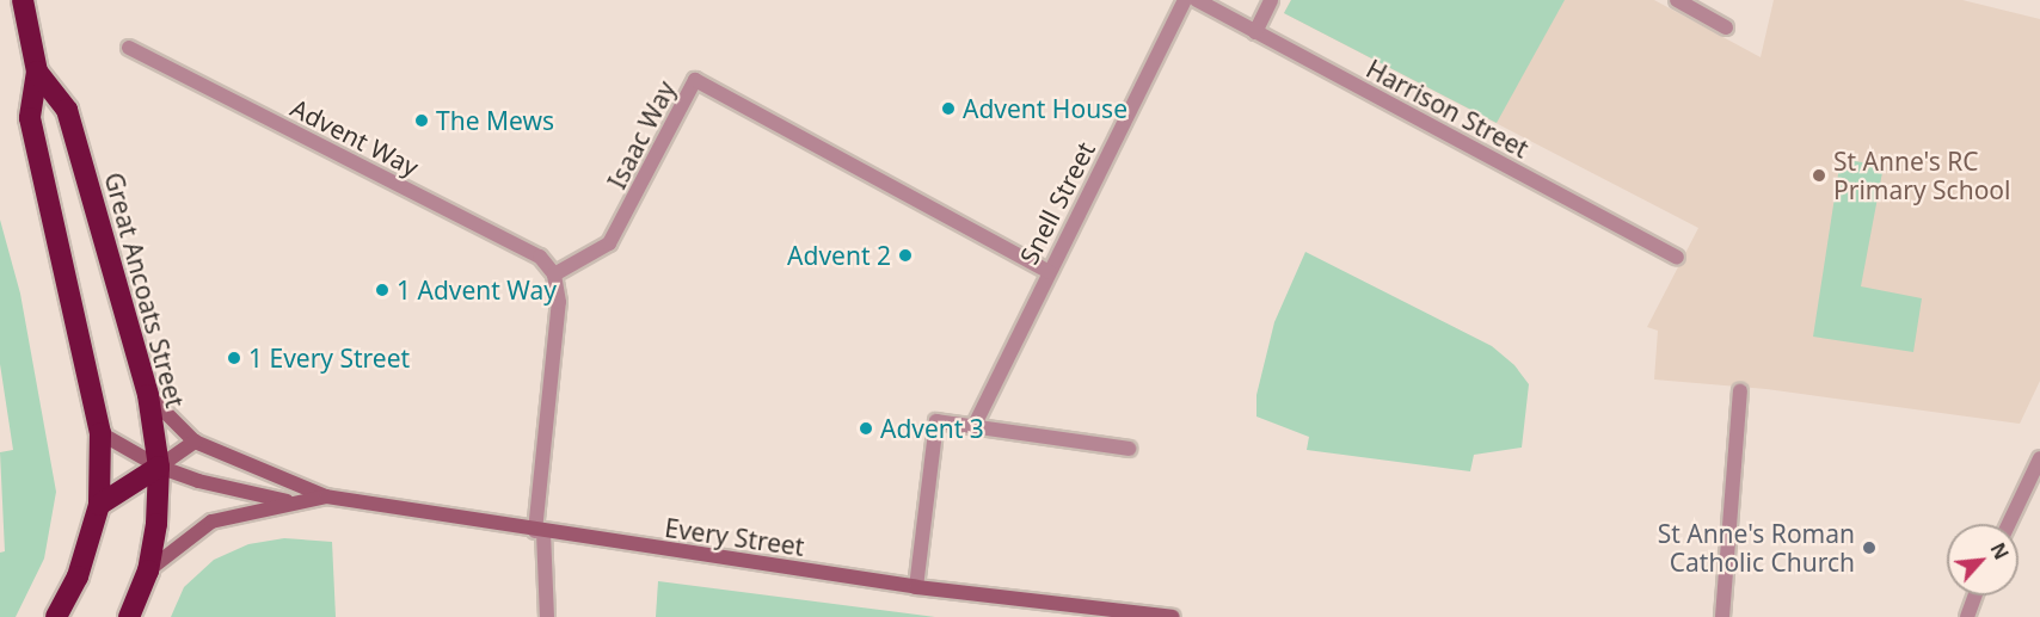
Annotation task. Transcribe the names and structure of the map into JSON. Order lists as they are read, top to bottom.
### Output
{
  "streets": {
    "highway": ["Great Ancoats Street"],
    "street": [
      "Harrison Street",
      "Isaac Way",
      "Advent Way",
      "Snell Street",
      "Every Street"
    ]
  },
  "crossings": [
    ["Isaac Way", "Advent Way"],
    ["Isaac Way", "Snell Street"],
    ["Great Ancoats Street", "Every Street"]
  ],
  "places": [
    "Advent House",
    "The Mews",
    "St Anne's RC Primary School",
    "Advent 2",
    "1 Advent Way",
    "1 Every Street",
    "Advent 3",
    "St Anne's Roman Catholic Church"
  ],
  "north": "top right"
}
